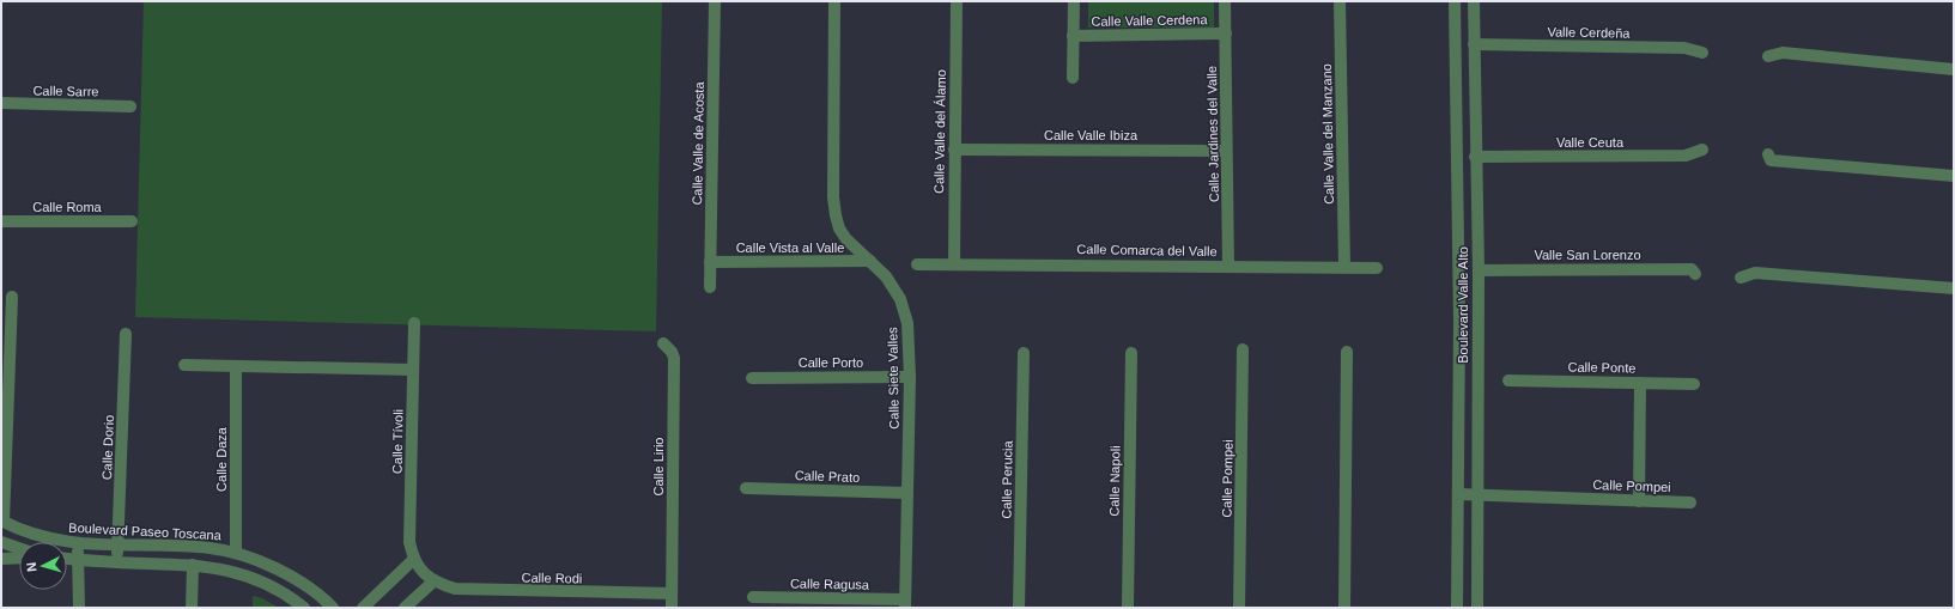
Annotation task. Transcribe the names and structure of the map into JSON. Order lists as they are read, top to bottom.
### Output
{
  "streets": {
    "street": [
      "Calle Valle Cerdena",
      "Valle Cerdeña",
      "Calle Sarre",
      "Calle Valle del Álamo",
      "Calle Jardines del Valle",
      "Calle Valle del Manzano",
      "Calle Valle Ibiza",
      "Valle Ceuta",
      "Calle Valle de Acosta",
      "Calle Roma",
      "Calle Vista al Valle",
      "Calle Comarca del Valle",
      "Valle San Lorenzo",
      "Boulevard Valle Alto",
      "Calle Porto",
      "Calle Ponte",
      "Calle Siete Valles",
      "Calle Tívoli",
      "Calle Dorio",
      "Calle Daza",
      "Calle Lirio",
      "Calle Prato",
      "Calle Pompei",
      "Calle Perucia",
      "Calle Napoli",
      "Boulevard Paseo Toscana",
      "Calle Rodi",
      "Calle Ragusa"
    ]
  },
  "crossings": [
    ["Calle Valle Cerdena", "Calle Jardines del Valle"],
    ["Valle Cerdeña", "Boulevard Valle Alto"],
    ["Calle Valle del Álamo", "Calle Valle Ibiza"],
    ["Calle Valle del Álamo", "Calle Comarca del Valle"],
    ["Calle Jardines del Valle", "Calle Valle Ibiza"],
    ["Calle Jardines del Valle", "Calle Comarca del Valle"],
    ["Calle Valle del Manzano", "Calle Comarca del Valle"],
    ["Valle Ceuta", "Boulevard Valle Alto"],
    ["Calle Valle de Acosta", "Calle Vista al Valle"],
    ["Calle Vista al Valle", "Calle Siete Valles"],
    ["Valle San Lorenzo", "Boulevard Valle Alto"],
    ["Boulevard Valle Alto", "Calle Pompei"],
    ["Calle Porto", "Calle Siete Valles"],
    ["Calle Siete Valles", "Calle Prato"],
    ["Calle Siete Valles", "Calle Ragusa"],
    ["Calle Dorio", "Boulevard Paseo Toscana"],
    ["Calle Daza", "Boulevard Paseo Toscana"],
    ["Calle Lirio", "Calle Rodi"]
  ],
  "north": "left"
}
